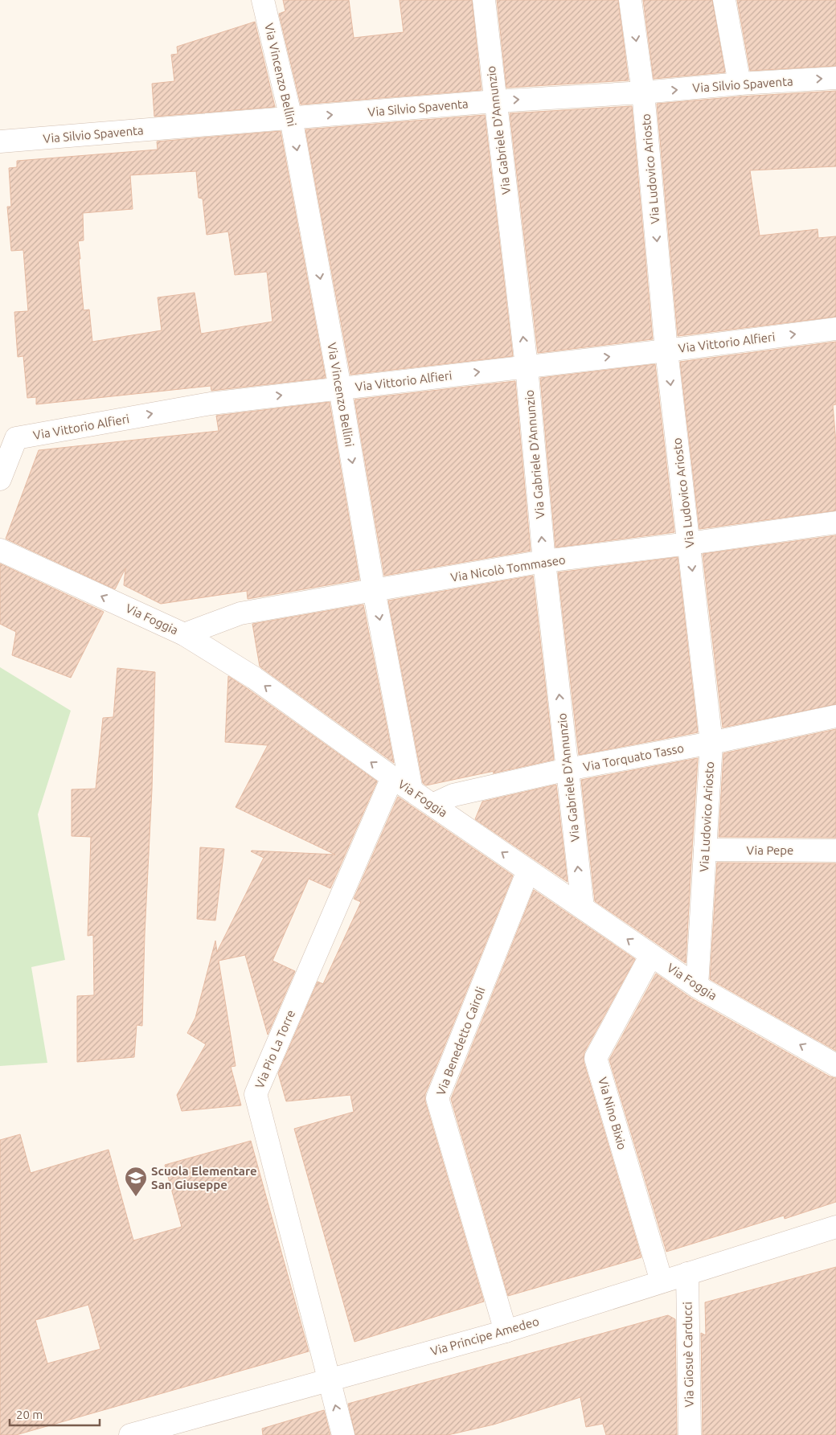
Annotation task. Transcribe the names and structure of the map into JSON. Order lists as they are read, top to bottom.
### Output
{
  "streets": {
    "street": [
      "Via Vincenzo Bellini",
      "Via Silvio Spaventa",
      "Via Gabriele D'Annunzio",
      "Via Ludovico Ariosto",
      "Via Vittorio Alfieri",
      "Via Nicolò Tommaseo",
      "Via Foggia",
      "Via Torquato Tasso",
      "Via Pepe",
      "Via Benedetto Cairoli",
      "Via Pio La Torre",
      "Via Nino Bixio",
      "Via Principe Amedeo",
      "Via Giosuè Carducci"
    ]
  },
  "crossings": [
    ["Via Vincenzo Bellini", "Via Silvio Spaventa"],
    ["Via Vincenzo Bellini", "Via Vittorio Alfieri"],
    ["Via Vincenzo Bellini", "Via Nicolò Tommaseo"],
    ["Via Vincenzo Bellini", "Via Foggia"],
    ["Via Silvio Spaventa", "Via Gabriele D'Annunzio"],
    ["Via Silvio Spaventa", "Via Ludovico Ariosto"],
    ["Via Gabriele D'Annunzio", "Via Vittorio Alfieri"],
    ["Via Gabriele D'Annunzio", "Via Nicolò Tommaseo"],
    ["Via Gabriele D'Annunzio", "Via Foggia"],
    ["Via Gabriele D'Annunzio", "Via Torquato Tasso"],
    ["Via Ludovico Ariosto", "Via Vittorio Alfieri"],
    ["Via Ludovico Ariosto", "Via Nicolò Tommaseo"],
    ["Via Ludovico Ariosto", "Via Foggia"],
    ["Via Ludovico Ariosto", "Via Torquato Tasso"],
    ["Via Ludovico Ariosto", "Via Pepe"],
    ["Via Nicolò Tommaseo", "Via Foggia"],
    ["Via Foggia", "Via Torquato Tasso"],
    ["Via Foggia", "Via Benedetto Cairoli"],
    ["Via Foggia", "Via Pio La Torre"],
    ["Via Foggia", "Via Nino Bixio"],
    ["Via Benedetto Cairoli", "Via Principe Amedeo"],
    ["Via Pio La Torre", "Via Principe Amedeo"],
    ["Via Nino Bixio", "Via Principe Amedeo"],
    ["Via Principe Amedeo", "Via Giosuè Carducci"]
  ],
  "one_way": [
    "Via Vincenzo Bellini",
    "Via Silvio Spaventa",
    "Via Gabriele D'Annunzio",
    "Via Ludovico Ariosto",
    "Via Vittorio Alfieri",
    "Via Foggia"
  ],
  "places": {
    "school or university": ["Scuola Elementare San Giuseppe"]
  },
  "scale_bar": "20 m"
}
